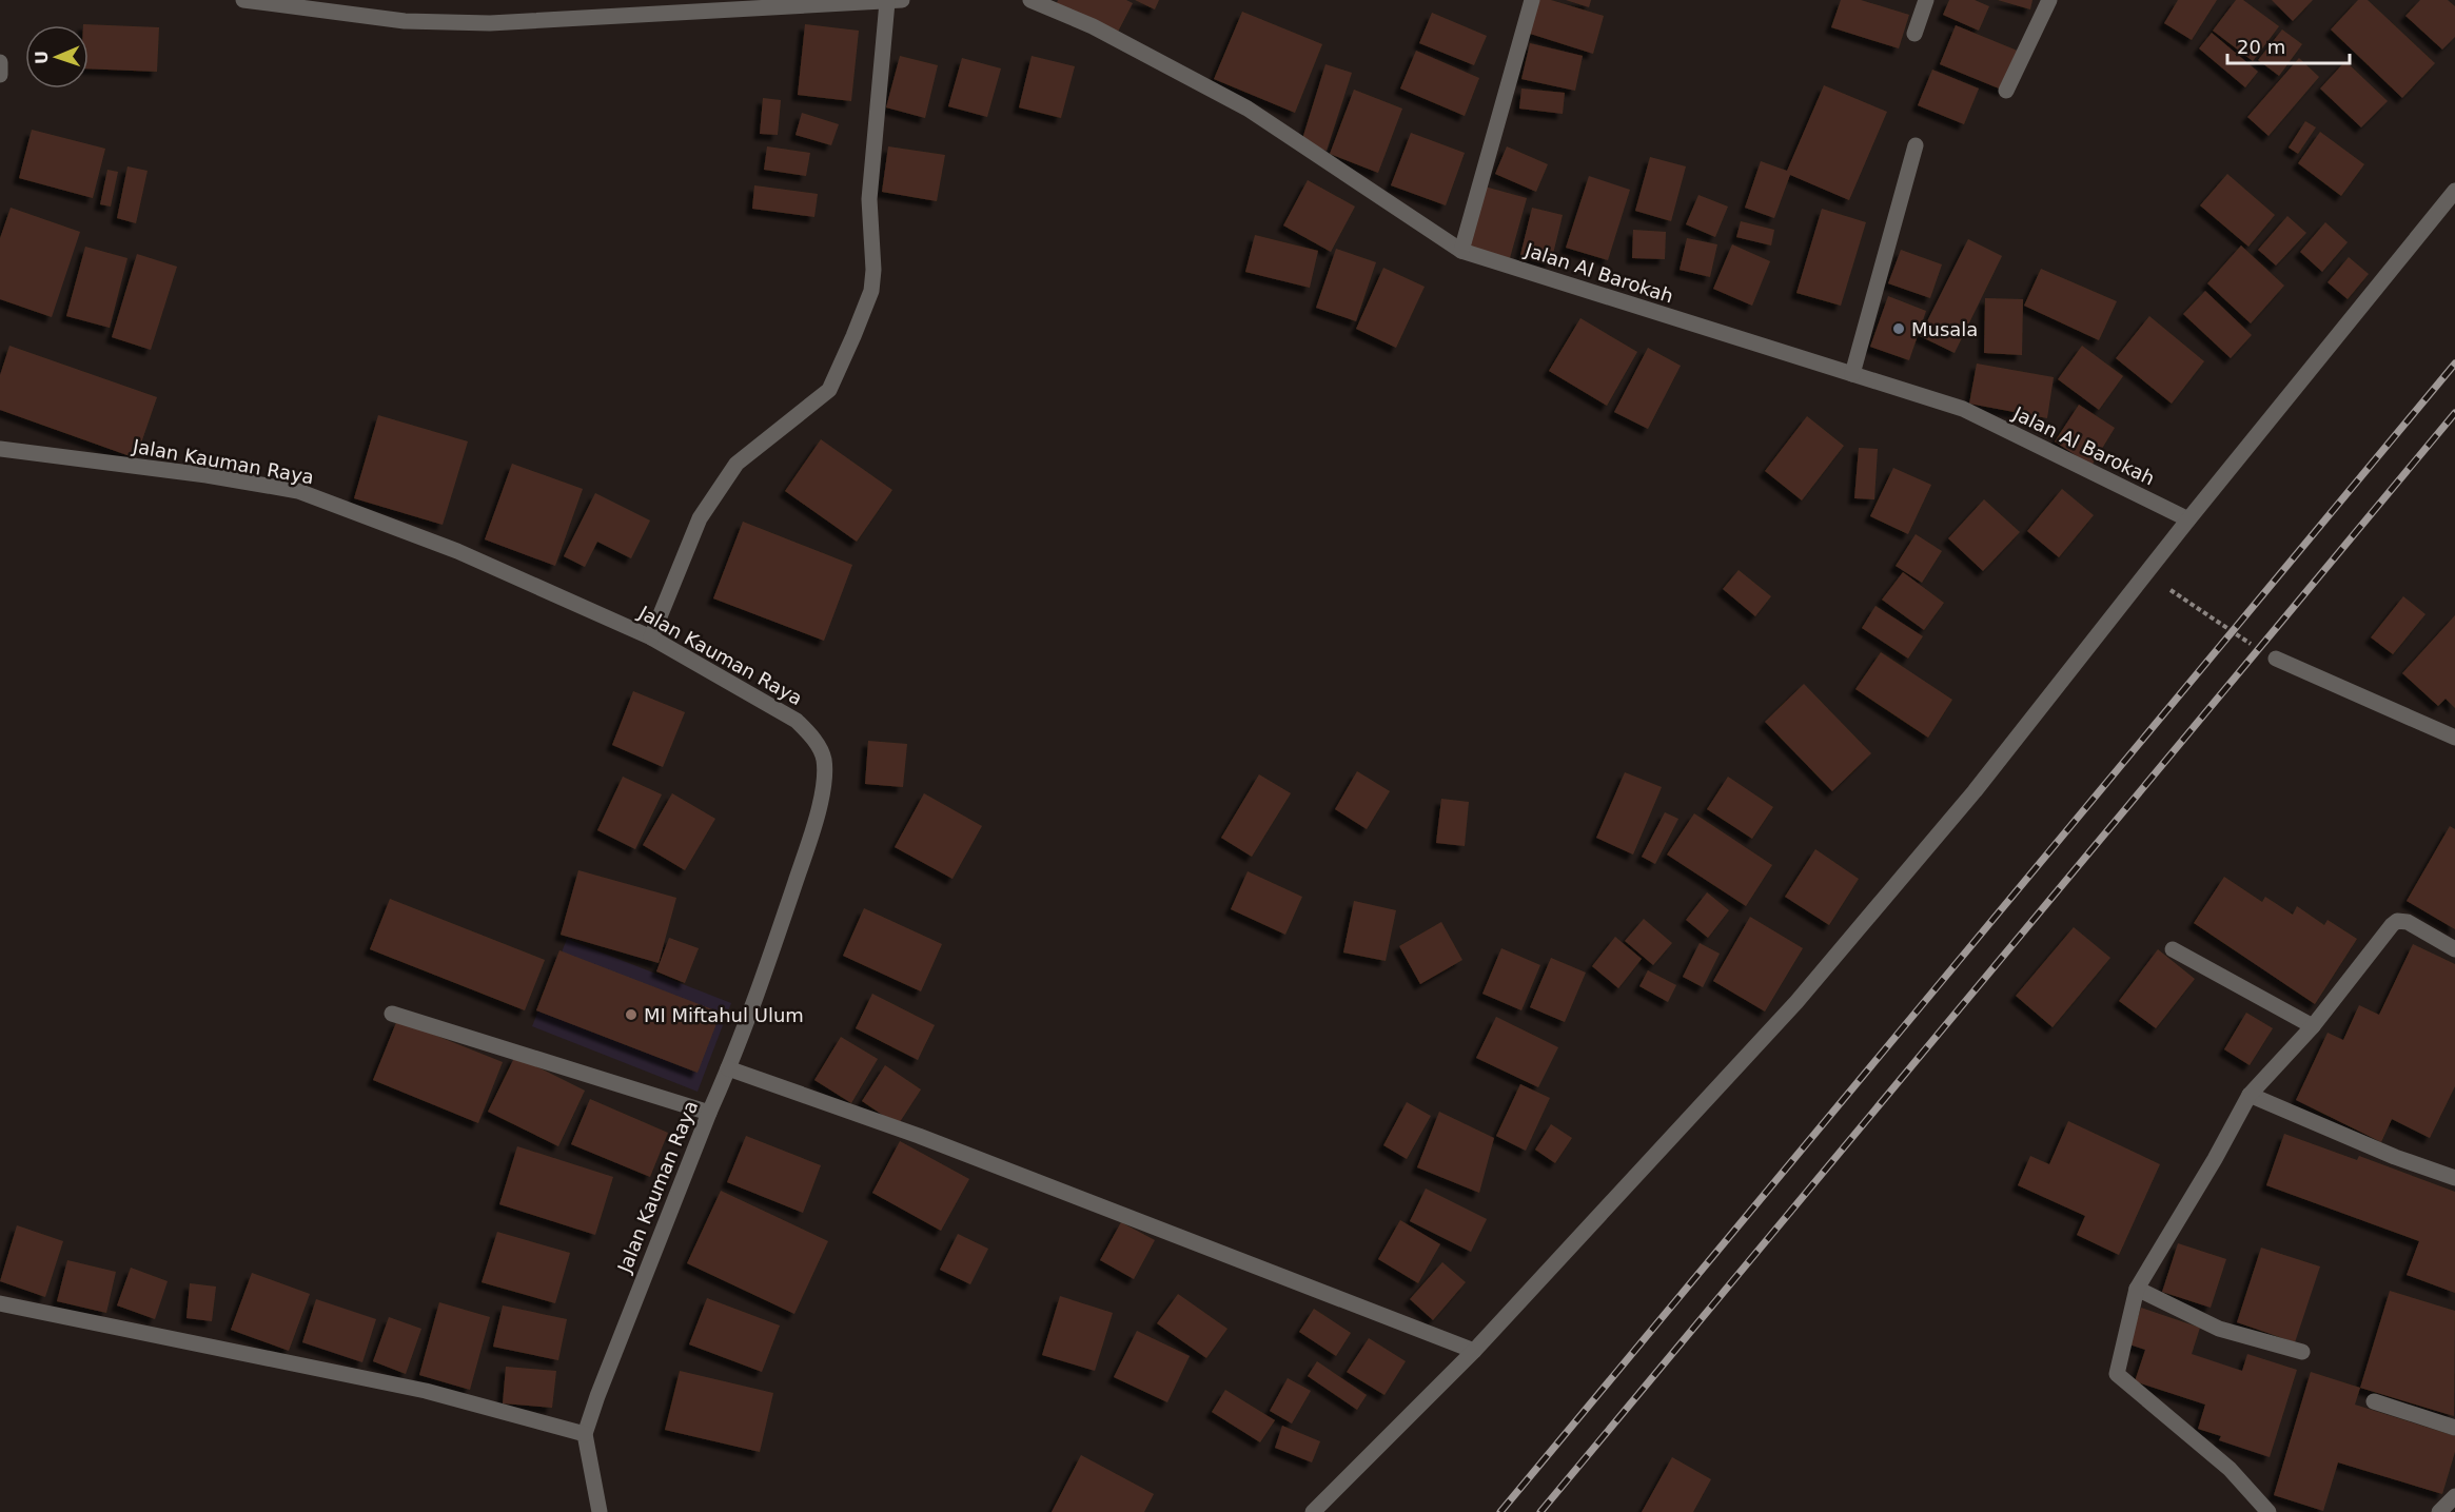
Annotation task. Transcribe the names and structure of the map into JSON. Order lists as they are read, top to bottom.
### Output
{
  "streets": {
    "street": ["Jalan Al Barokah", "Jalan Kauman Raya"]
  },
  "places": ["Musala", "MI Miftahul Ulum"],
  "scale_bar": "20 m",
  "north": "left"
}
